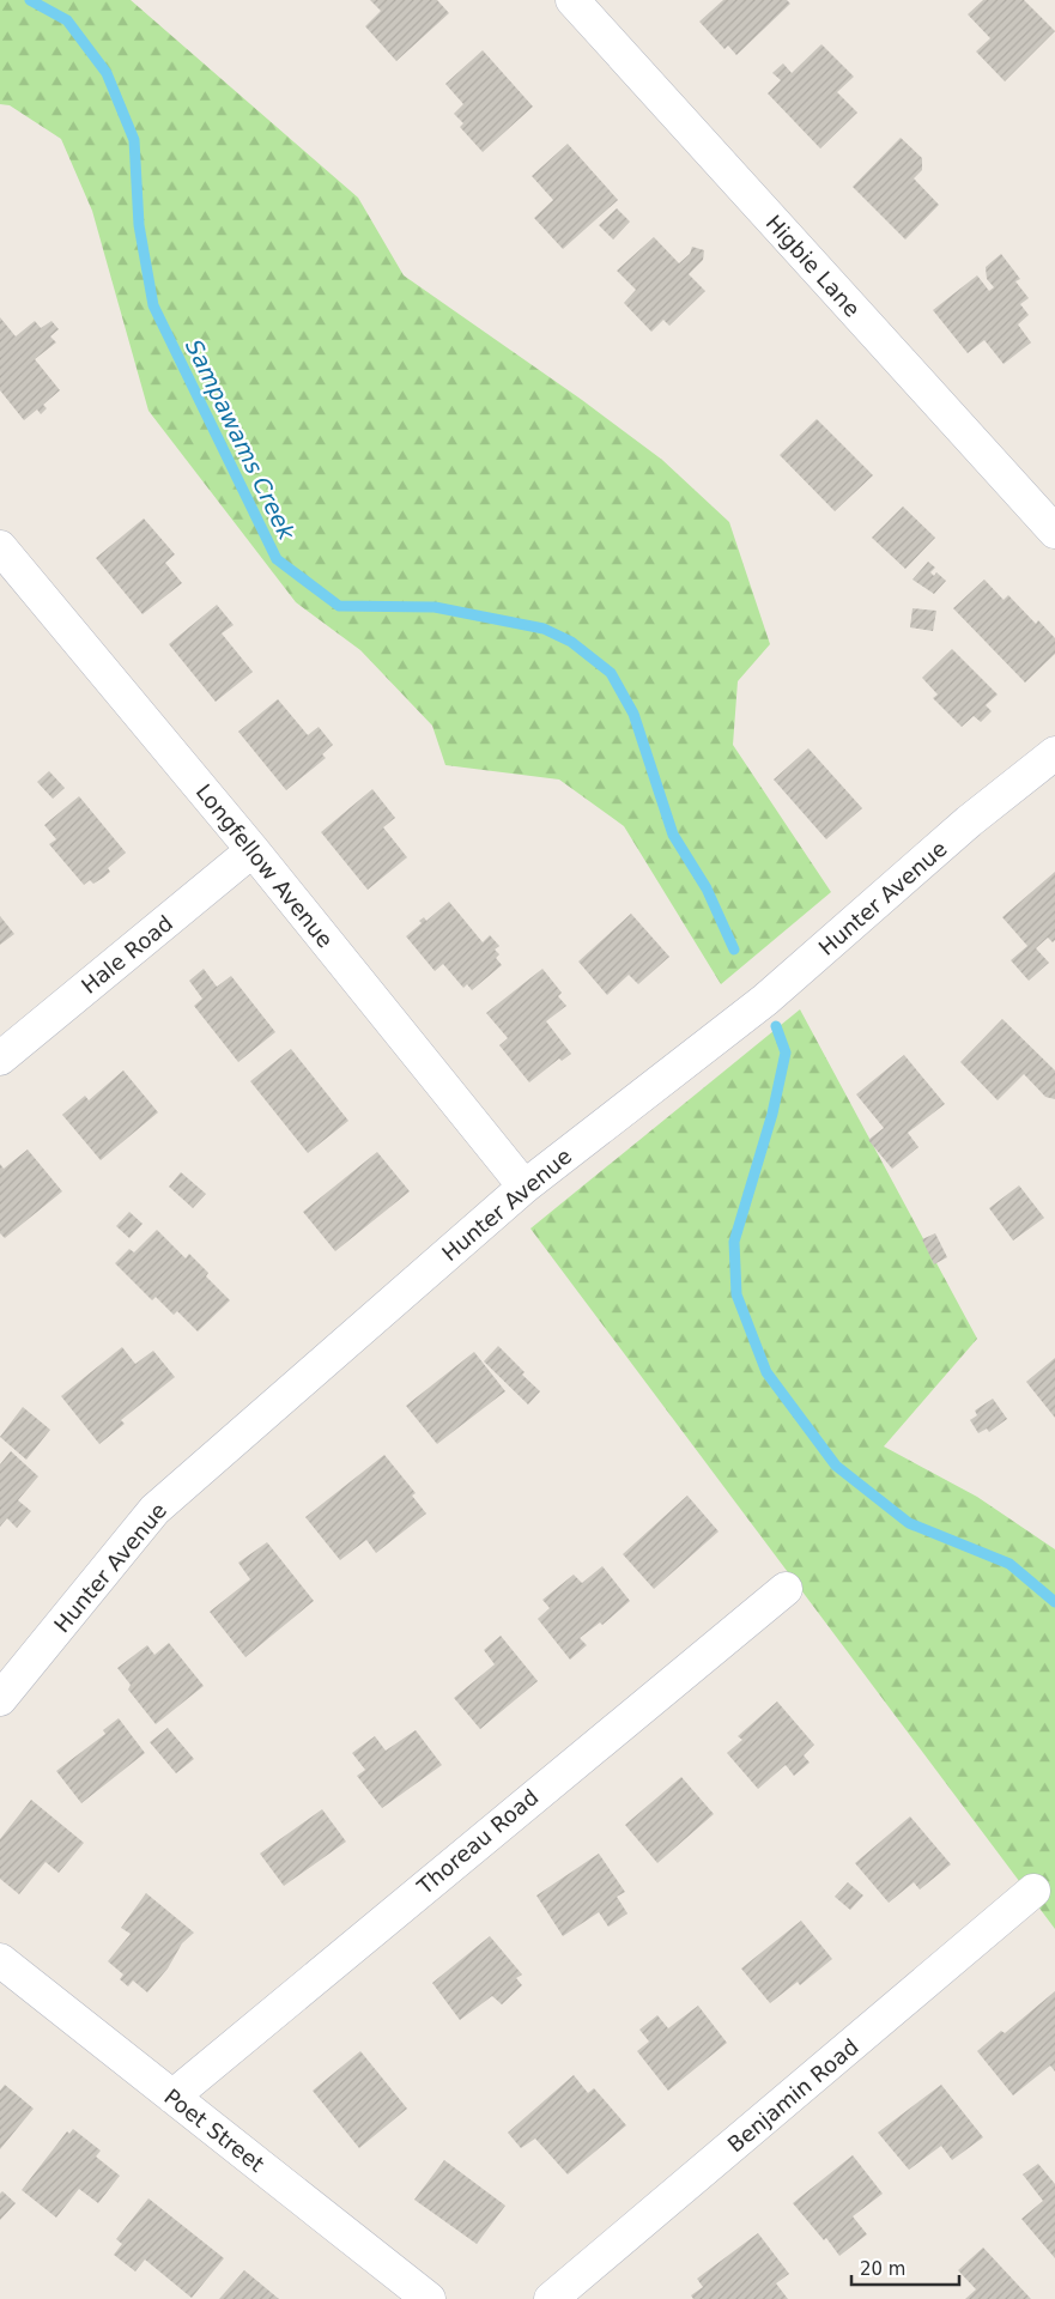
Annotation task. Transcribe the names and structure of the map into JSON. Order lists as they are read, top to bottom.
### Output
{
  "streets": {
    "street": [
      "Higbie Lane",
      "Longfellow Avenue",
      "Hunter Avenue",
      "Hale Road",
      "Thoreau Road",
      "Benjamin Road",
      "Poet Street"
    ]
  },
  "crossings": [
    ["Longfellow Avenue", "Hunter Avenue"],
    ["Longfellow Avenue", "Hale Road"],
    ["Thoreau Road", "Poet Street"]
  ],
  "water": ["Sampawams Creek"],
  "scale_bar": "20 m"
}
